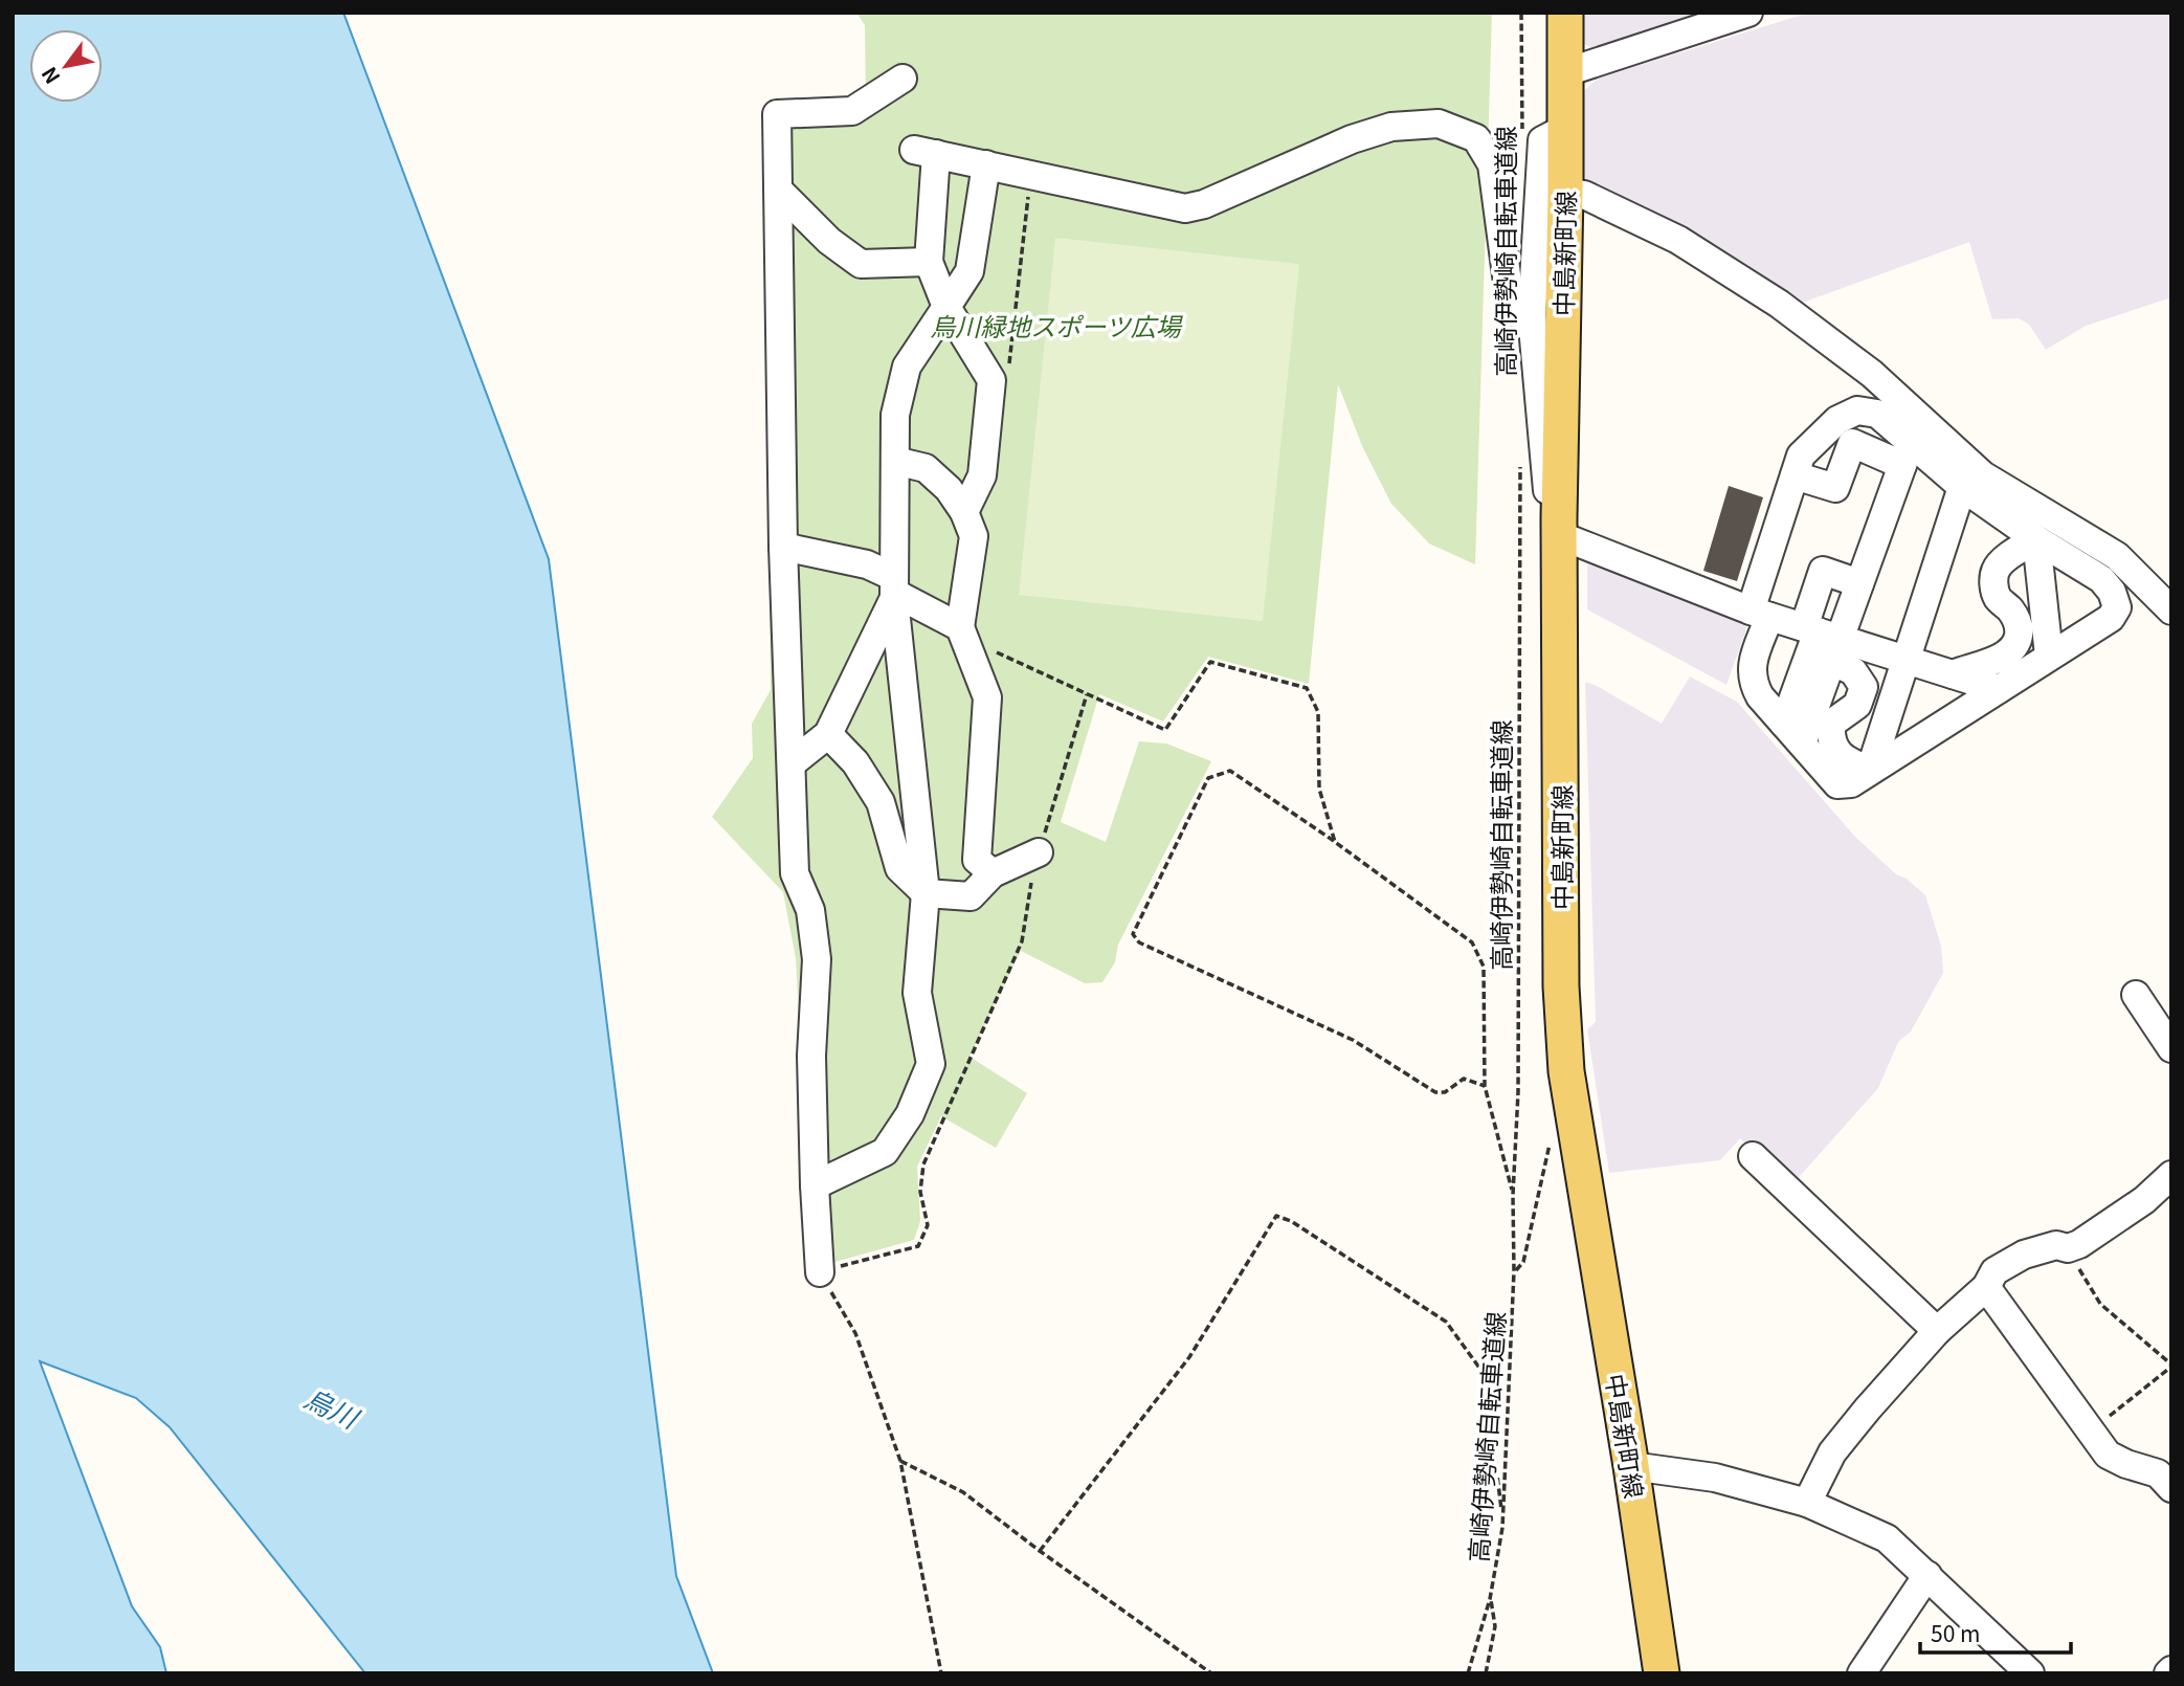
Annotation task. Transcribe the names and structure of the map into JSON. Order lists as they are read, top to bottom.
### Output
{
  "streets": {
    "main road": ["中島新町線"],
    "path": ["高崎伊勢崎自転車道線"]
  },
  "water": ["烏川"],
  "parks": ["烏川緑地スポーツ広場"],
  "scale_bar": "50 m",
  "north": "bottom left"
}
